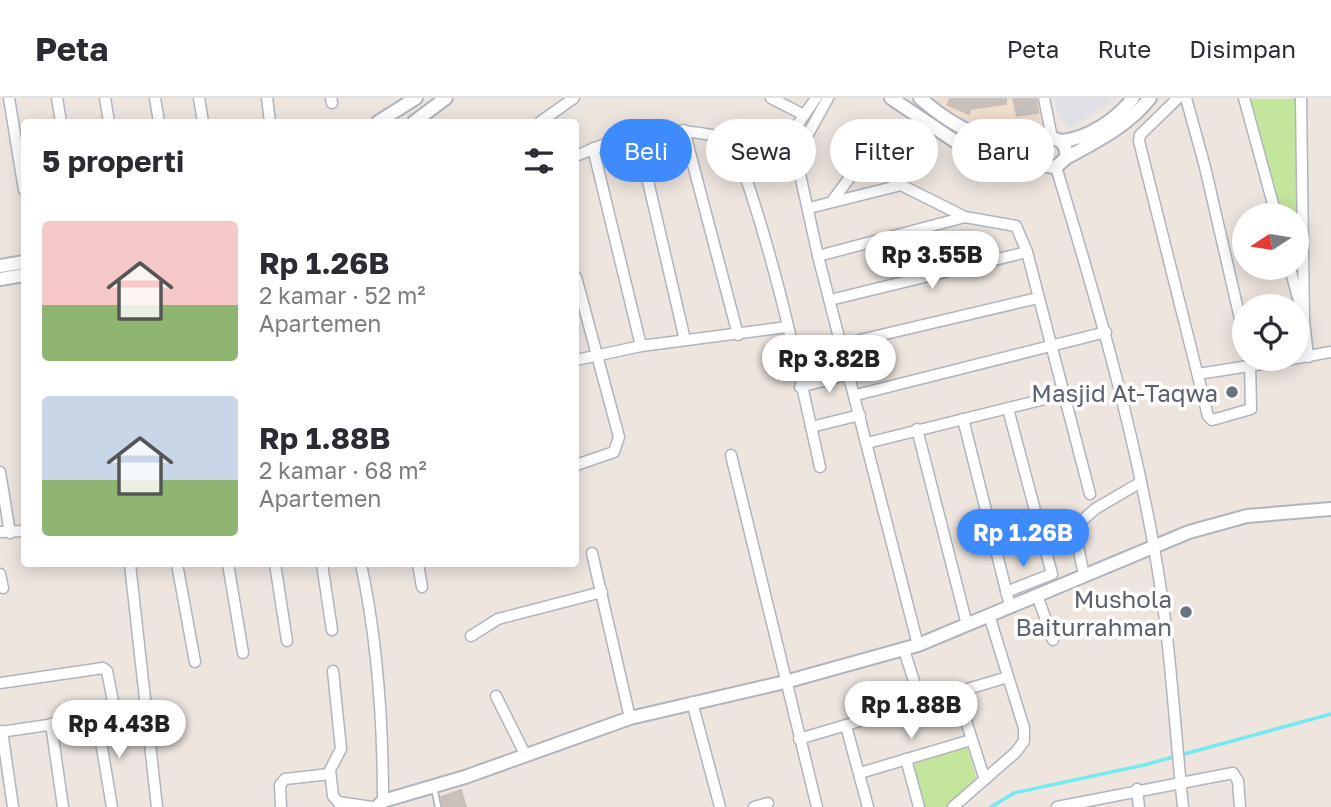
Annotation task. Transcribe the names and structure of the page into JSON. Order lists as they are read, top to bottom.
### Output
{
  "places": ["Masjid At-Taqwa", "Mushola Baiturrahman"],
  "north": "left",
  "page": {
    "header": "Peta",
    "nav": ["Peta", "Rute", "Disimpan"],
    "chip": [
      "Beli",
      "Sewa",
      "Filter",
      "Baru"
    ],
    "heading": "5 properti",
    "list": [
      {
        "name": "Rp 1.26B",
        "note": "2 kamar · 52 m² · Apartemen"
      },
      {
        "name": "Rp 1.88B",
        "note": "2 kamar · 68 m² · Apartemen"
      }
    ],
    "price": [
      "Rp 3.55B",
      "Rp 3.82B",
      "Rp 1.26B",
      "Rp 1.88B",
      "Rp 4.43B"
    ]
  }
}
